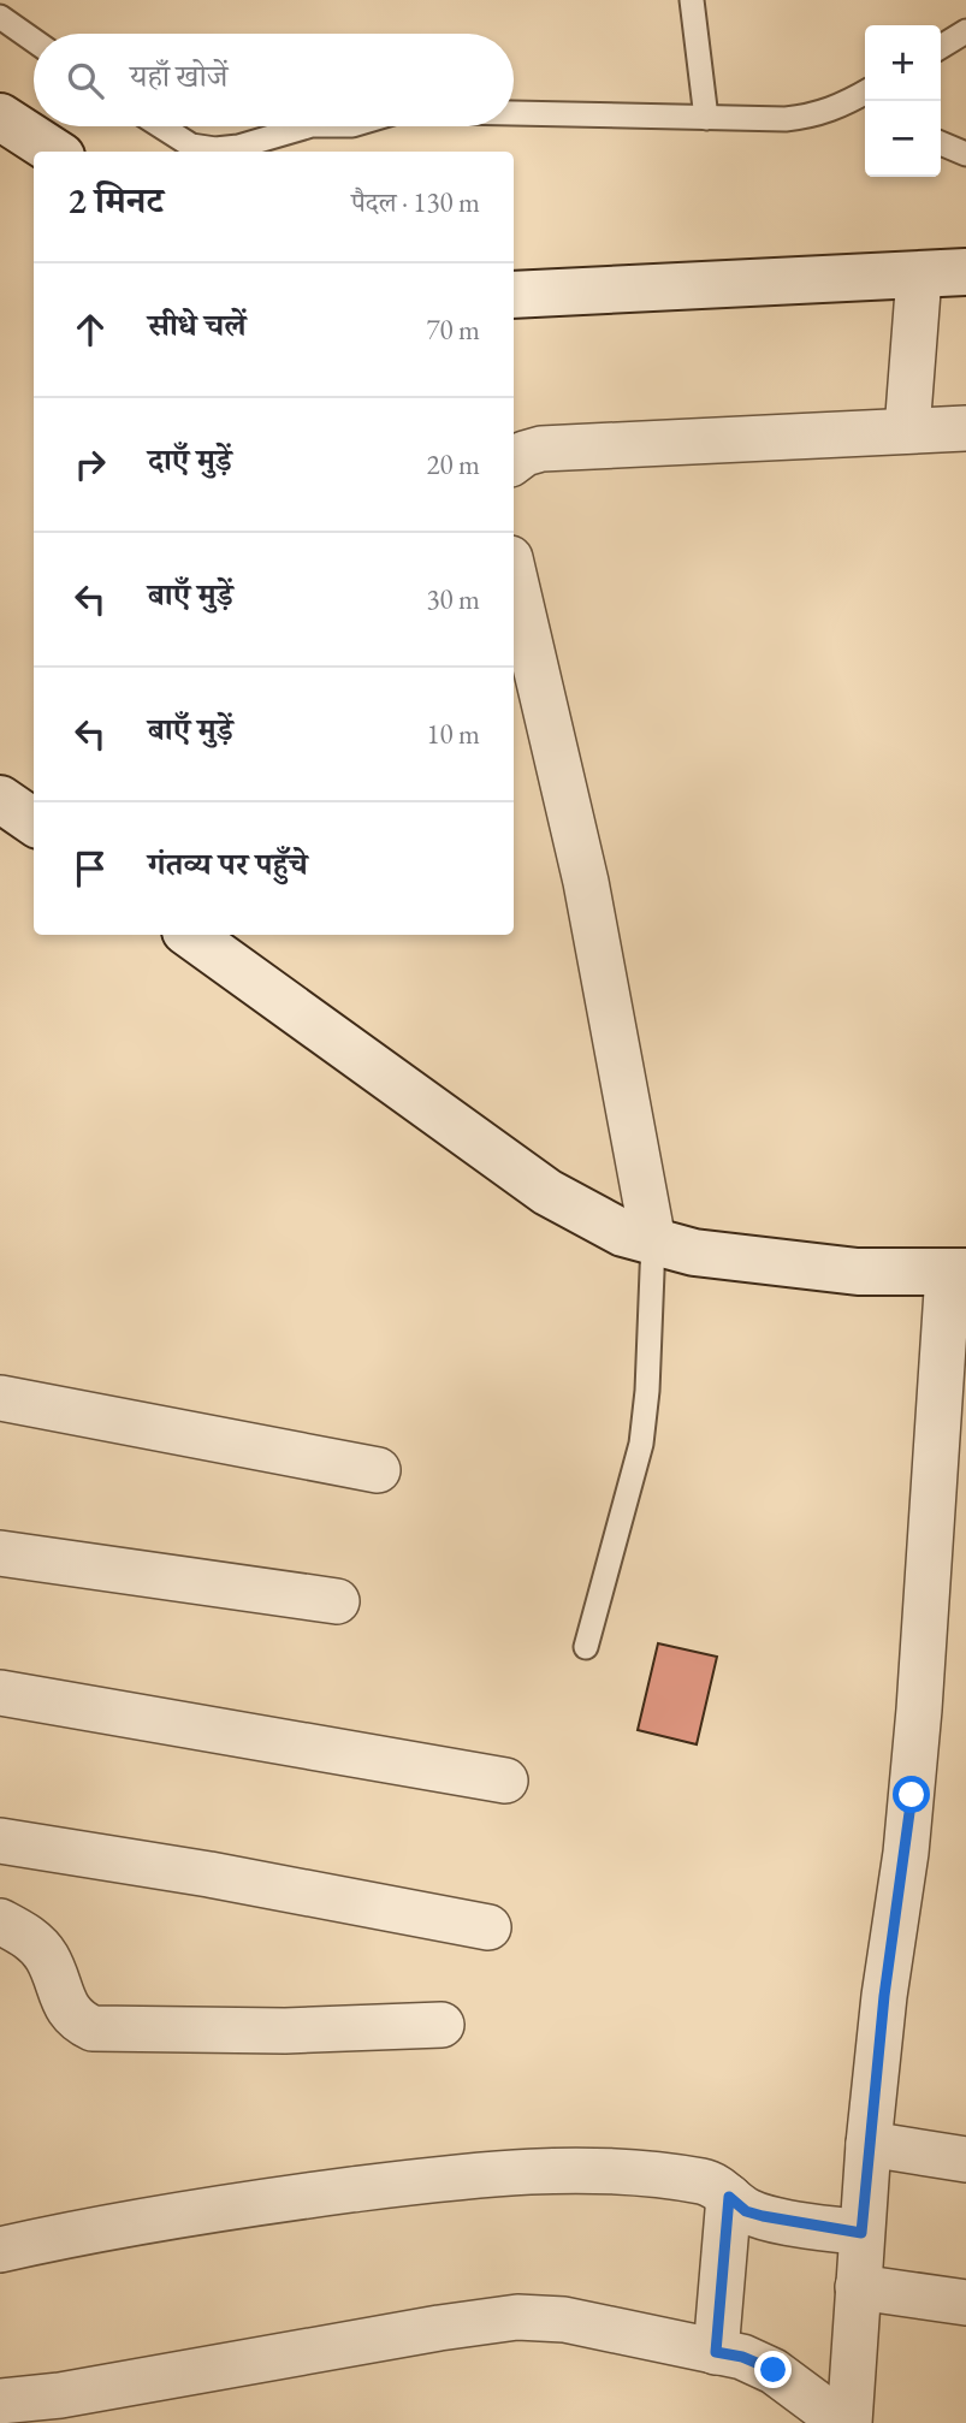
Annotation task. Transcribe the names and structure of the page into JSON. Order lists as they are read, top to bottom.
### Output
{
  "page": {
    "map_buttons": ["+", "−"],
    "search": "यहाँ खोजें",
    "heading": ["2 मिनट", "पैदल · 130 m"],
    "list": [
      ["सीधे चलें", "70 m"],
      ["दाएँ मुड़ें", "20 m"],
      ["बाएँ मुड़ें", "30 m"],
      ["बाएँ मुड़ें", "10 m"],
      "गंतव्य पर पहुँचे"
    ]
  }
}
